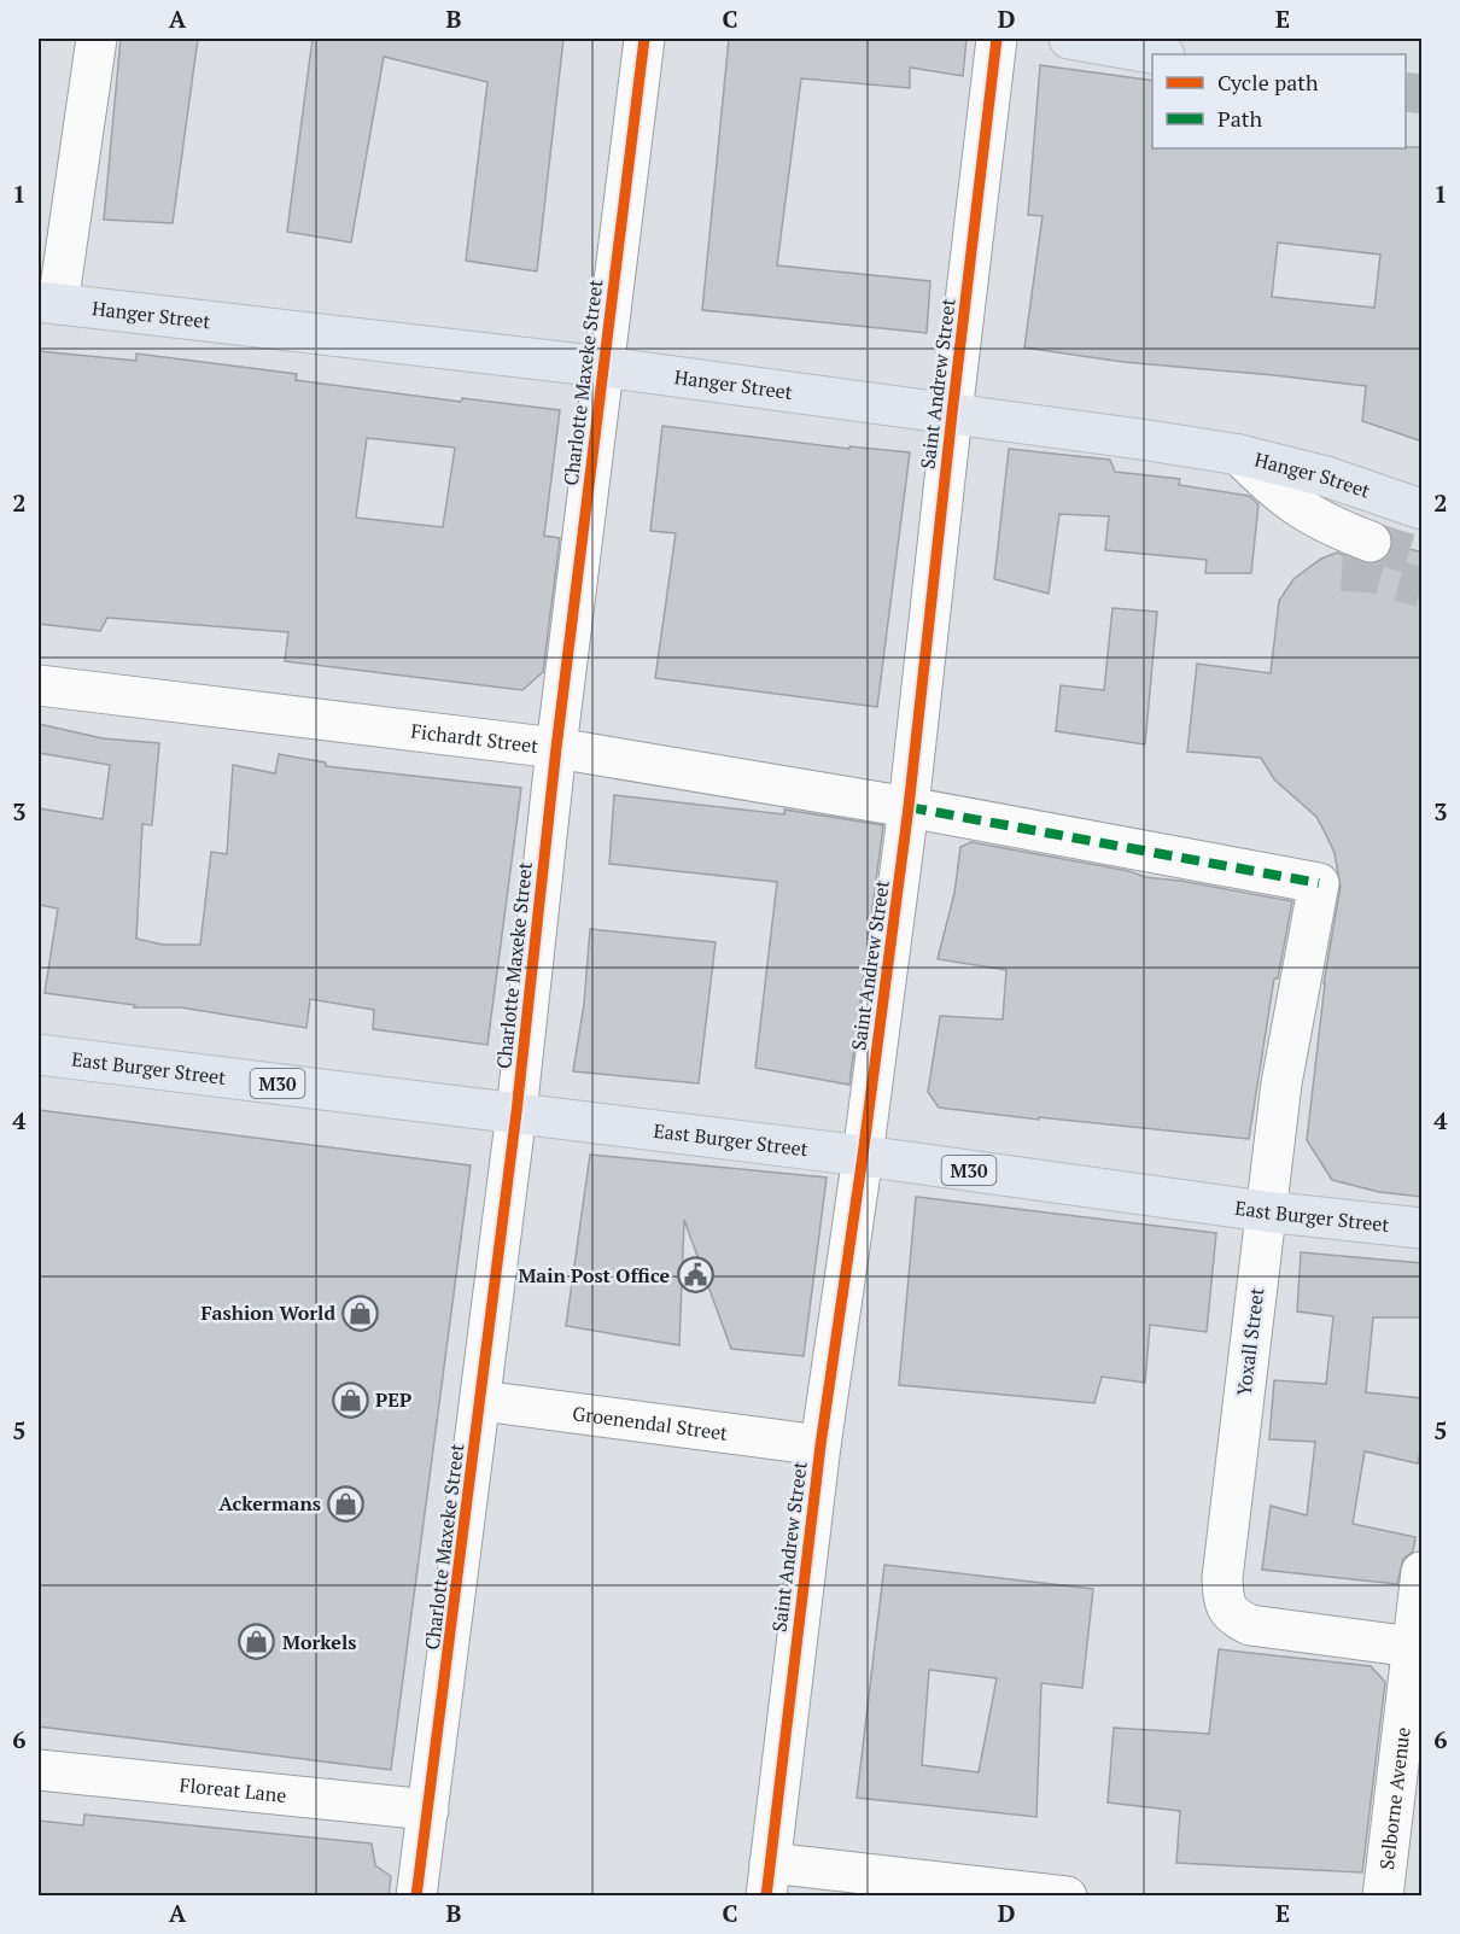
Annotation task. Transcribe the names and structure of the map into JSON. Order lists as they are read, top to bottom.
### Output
{
  "streets": {
    "main road": ["Hanger Street", "East Burger Street", "M30"],
    "street": [
      "Charlotte Maxeke Street",
      "Saint Andrew Street",
      "Fichardt Street",
      "Yoxall Street",
      "Groenendal Street",
      "Floreat Lane",
      "Selborne Avenue"
    ]
  },
  "crossings": [
    ["Hanger Street", "Charlotte Maxeke Street"],
    ["Hanger Street", "Saint Andrew Street"],
    ["Charlotte Maxeke Street", "Fichardt Street"],
    ["Charlotte Maxeke Street", "East Burger Street"],
    ["Charlotte Maxeke Street", "Groenendal Street"],
    ["Charlotte Maxeke Street", "Floreat Lane"],
    ["Saint Andrew Street", "Fichardt Street"],
    ["Saint Andrew Street", "East Burger Street"],
    ["Saint Andrew Street", "Groenendal Street"],
    ["Fichardt Street", "Yoxall Street"],
    ["East Burger Street", "Yoxall Street"],
    ["Yoxall Street", "Selborne Avenue"]
  ],
  "places": {
    "public building": ["Main Post Office"],
    "shop": [
      "Fashion World",
      "PEP",
      "Ackermans",
      "Morkels"
    ]
  },
  "legend": ["Cycle path", "Path"],
  "grid": {
    "columns": [
      "A",
      "B",
      "C",
      "D",
      "E"
    ],
    "rows": [
      "1",
      "2",
      "3",
      "4",
      "5",
      "6"
    ]
  }
}
